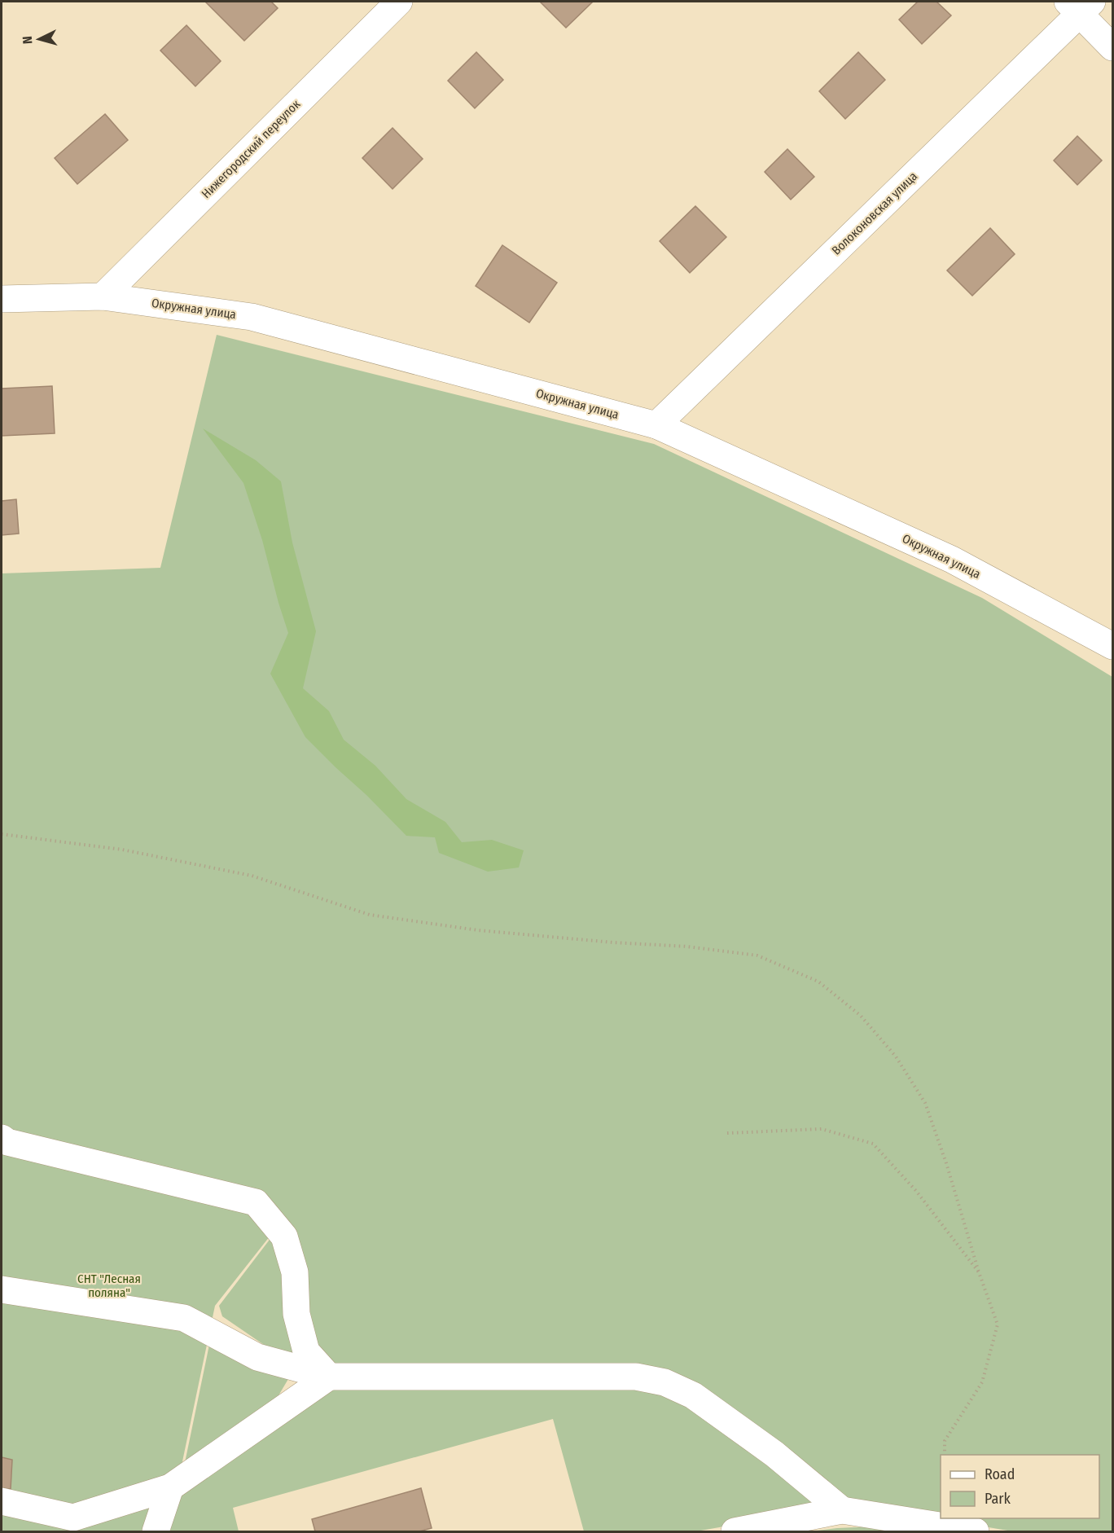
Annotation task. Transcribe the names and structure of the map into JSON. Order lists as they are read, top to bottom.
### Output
{
  "streets": {
    "street": ["Нижегородский переулок", "Волоконовская улица", "Окружная улица"]
  },
  "crossings": [
    ["Нижегородский переулок", "Окружная улица"],
    ["Волоконовская улица", "Окружная улица"]
  ],
  "parks": ["СНТ \"Лесная поляна\""],
  "legend": ["Road", "Park"],
  "north": "left"
}
